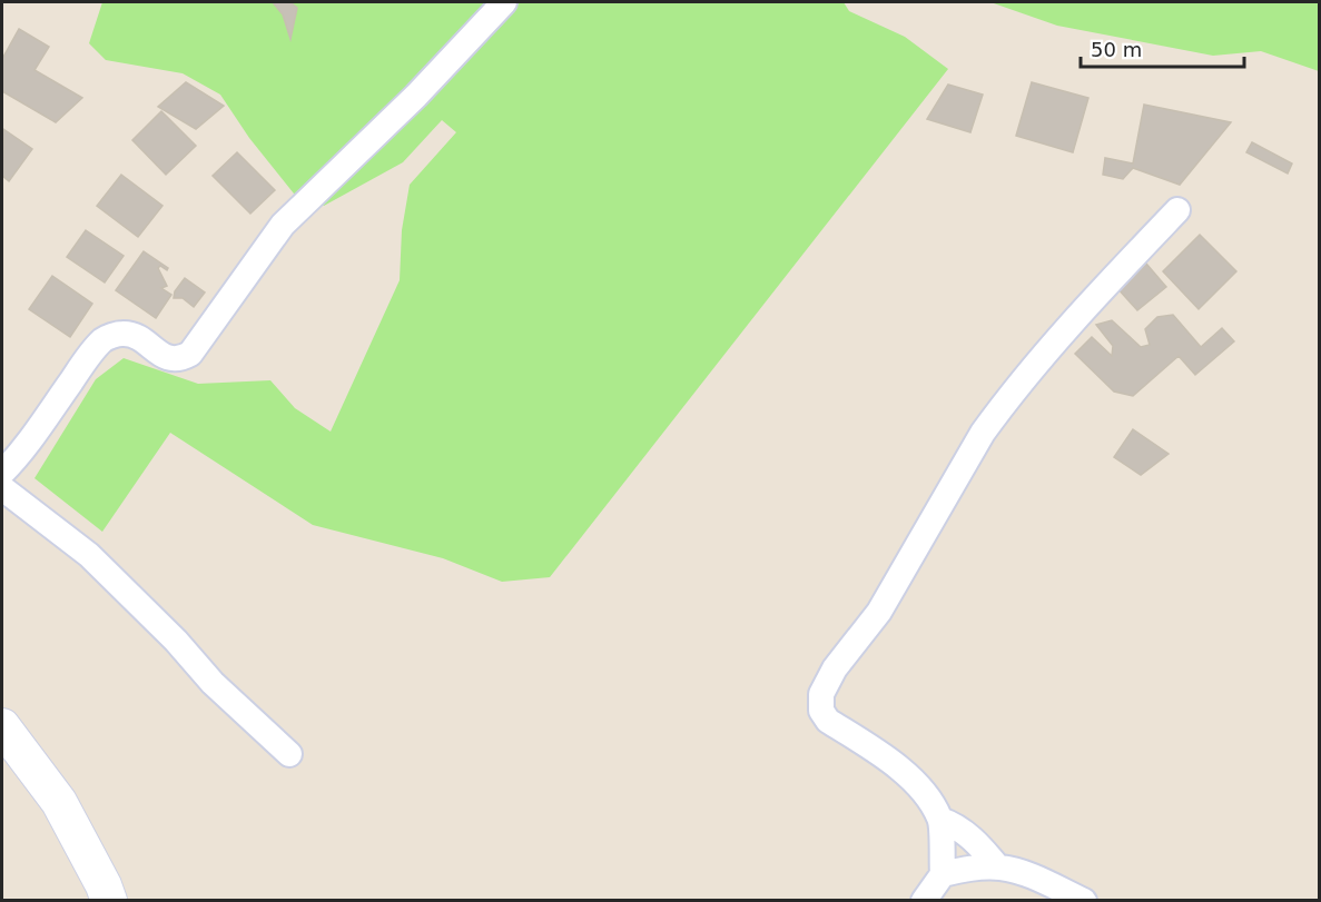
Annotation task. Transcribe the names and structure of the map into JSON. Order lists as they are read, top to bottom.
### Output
{
  "scale_bar": "50 m"
}
